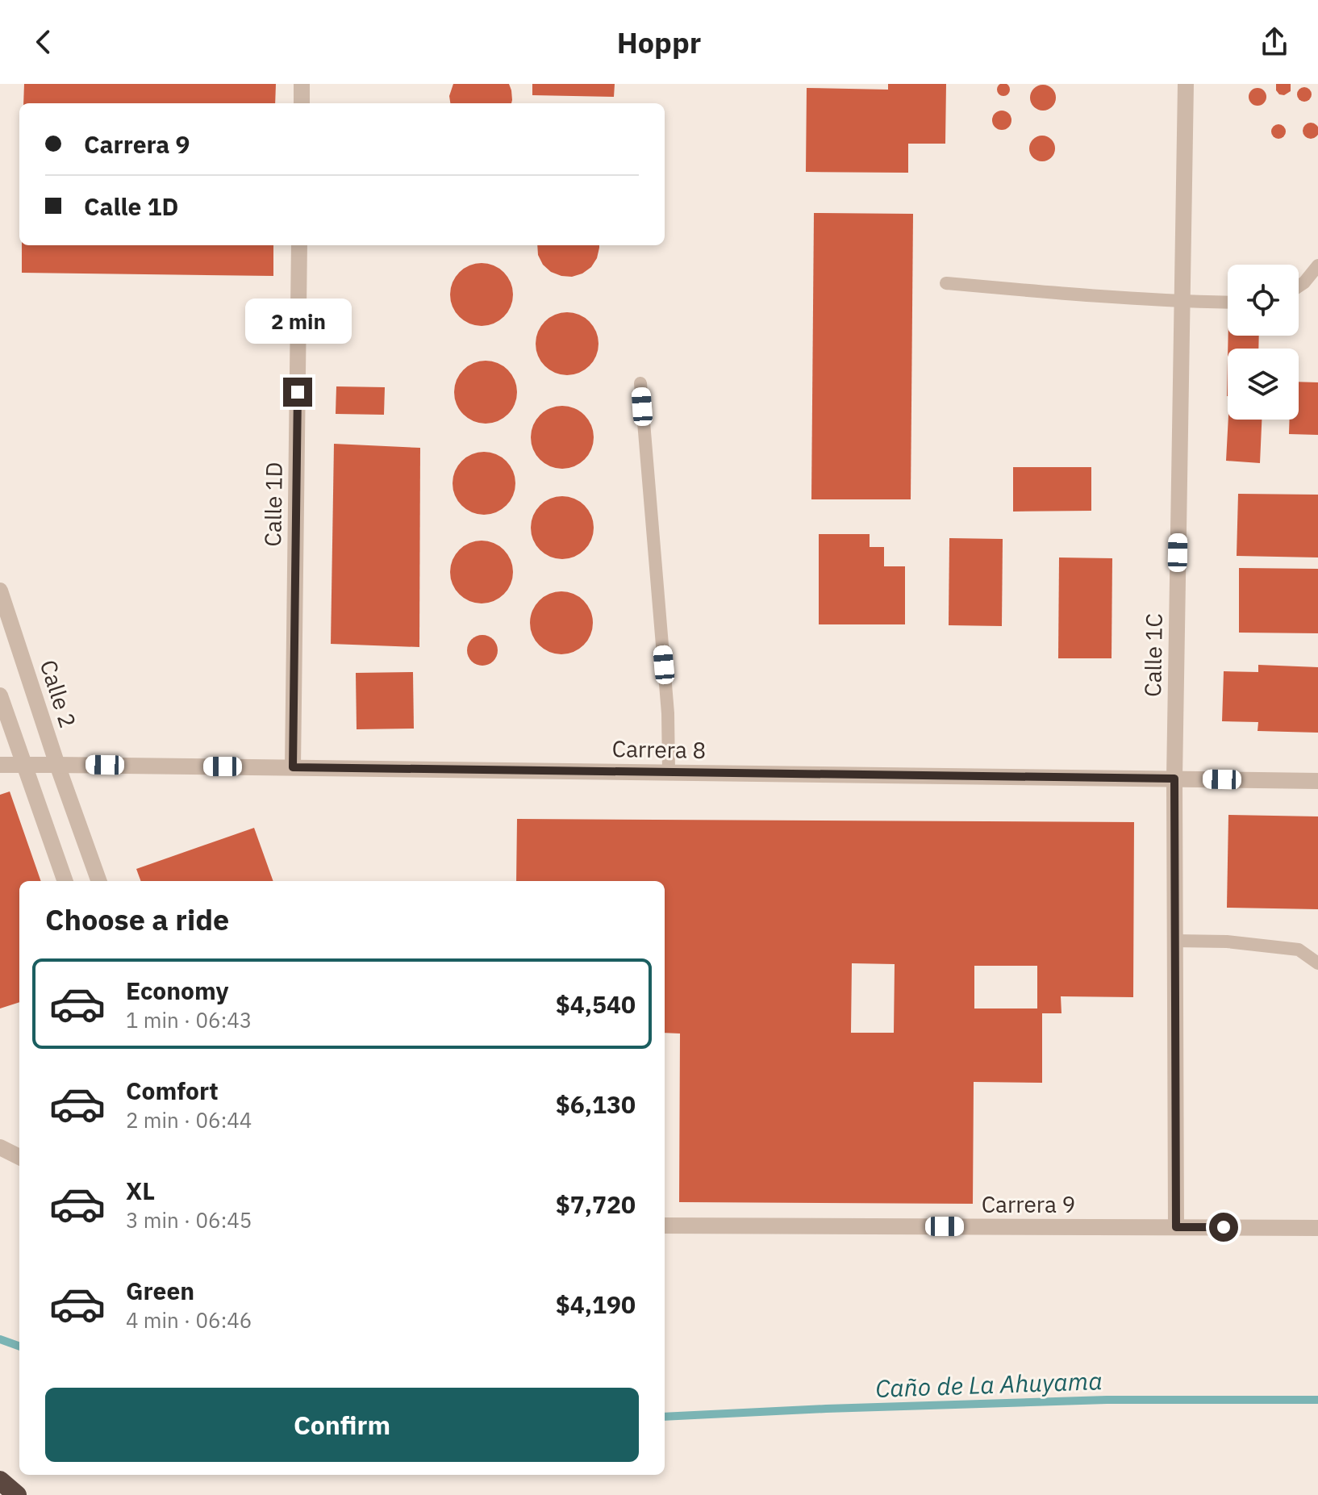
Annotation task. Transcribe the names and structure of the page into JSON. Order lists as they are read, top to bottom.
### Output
{
  "streets": {
    "street": [
      "Calle 1D",
      "Calle 1C",
      "Calle 2",
      "Carrera 8",
      "Carrera 9"
    ]
  },
  "crossings": [
    ["Calle 1D", "Carrera 8"],
    ["Calle 1C", "Carrera 8"],
    ["Calle 1C", "Carrera 9"],
    ["Calle 2", "Carrera 8"]
  ],
  "water": ["Caño de La Ahuyama"],
  "page": {
    "header": "Hoppr",
    "banner": ["Carrera 9", "Calle 1D"],
    "bubble": "2 min",
    "heading": "Choose a ride",
    "list": [
      {
        "name": "Economy",
        "note": "1 min · 06:43",
        "value": "$4,540"
      },
      {
        "name": "Comfort",
        "note": "2 min · 06:44",
        "value": "$6,130"
      },
      {
        "name": "XL",
        "note": "3 min · 06:45",
        "value": "$7,720"
      },
      {
        "name": "Green",
        "note": "4 min · 06:46",
        "value": "$4,190"
      }
    ],
    "buttons": "Confirm"
  }
}
